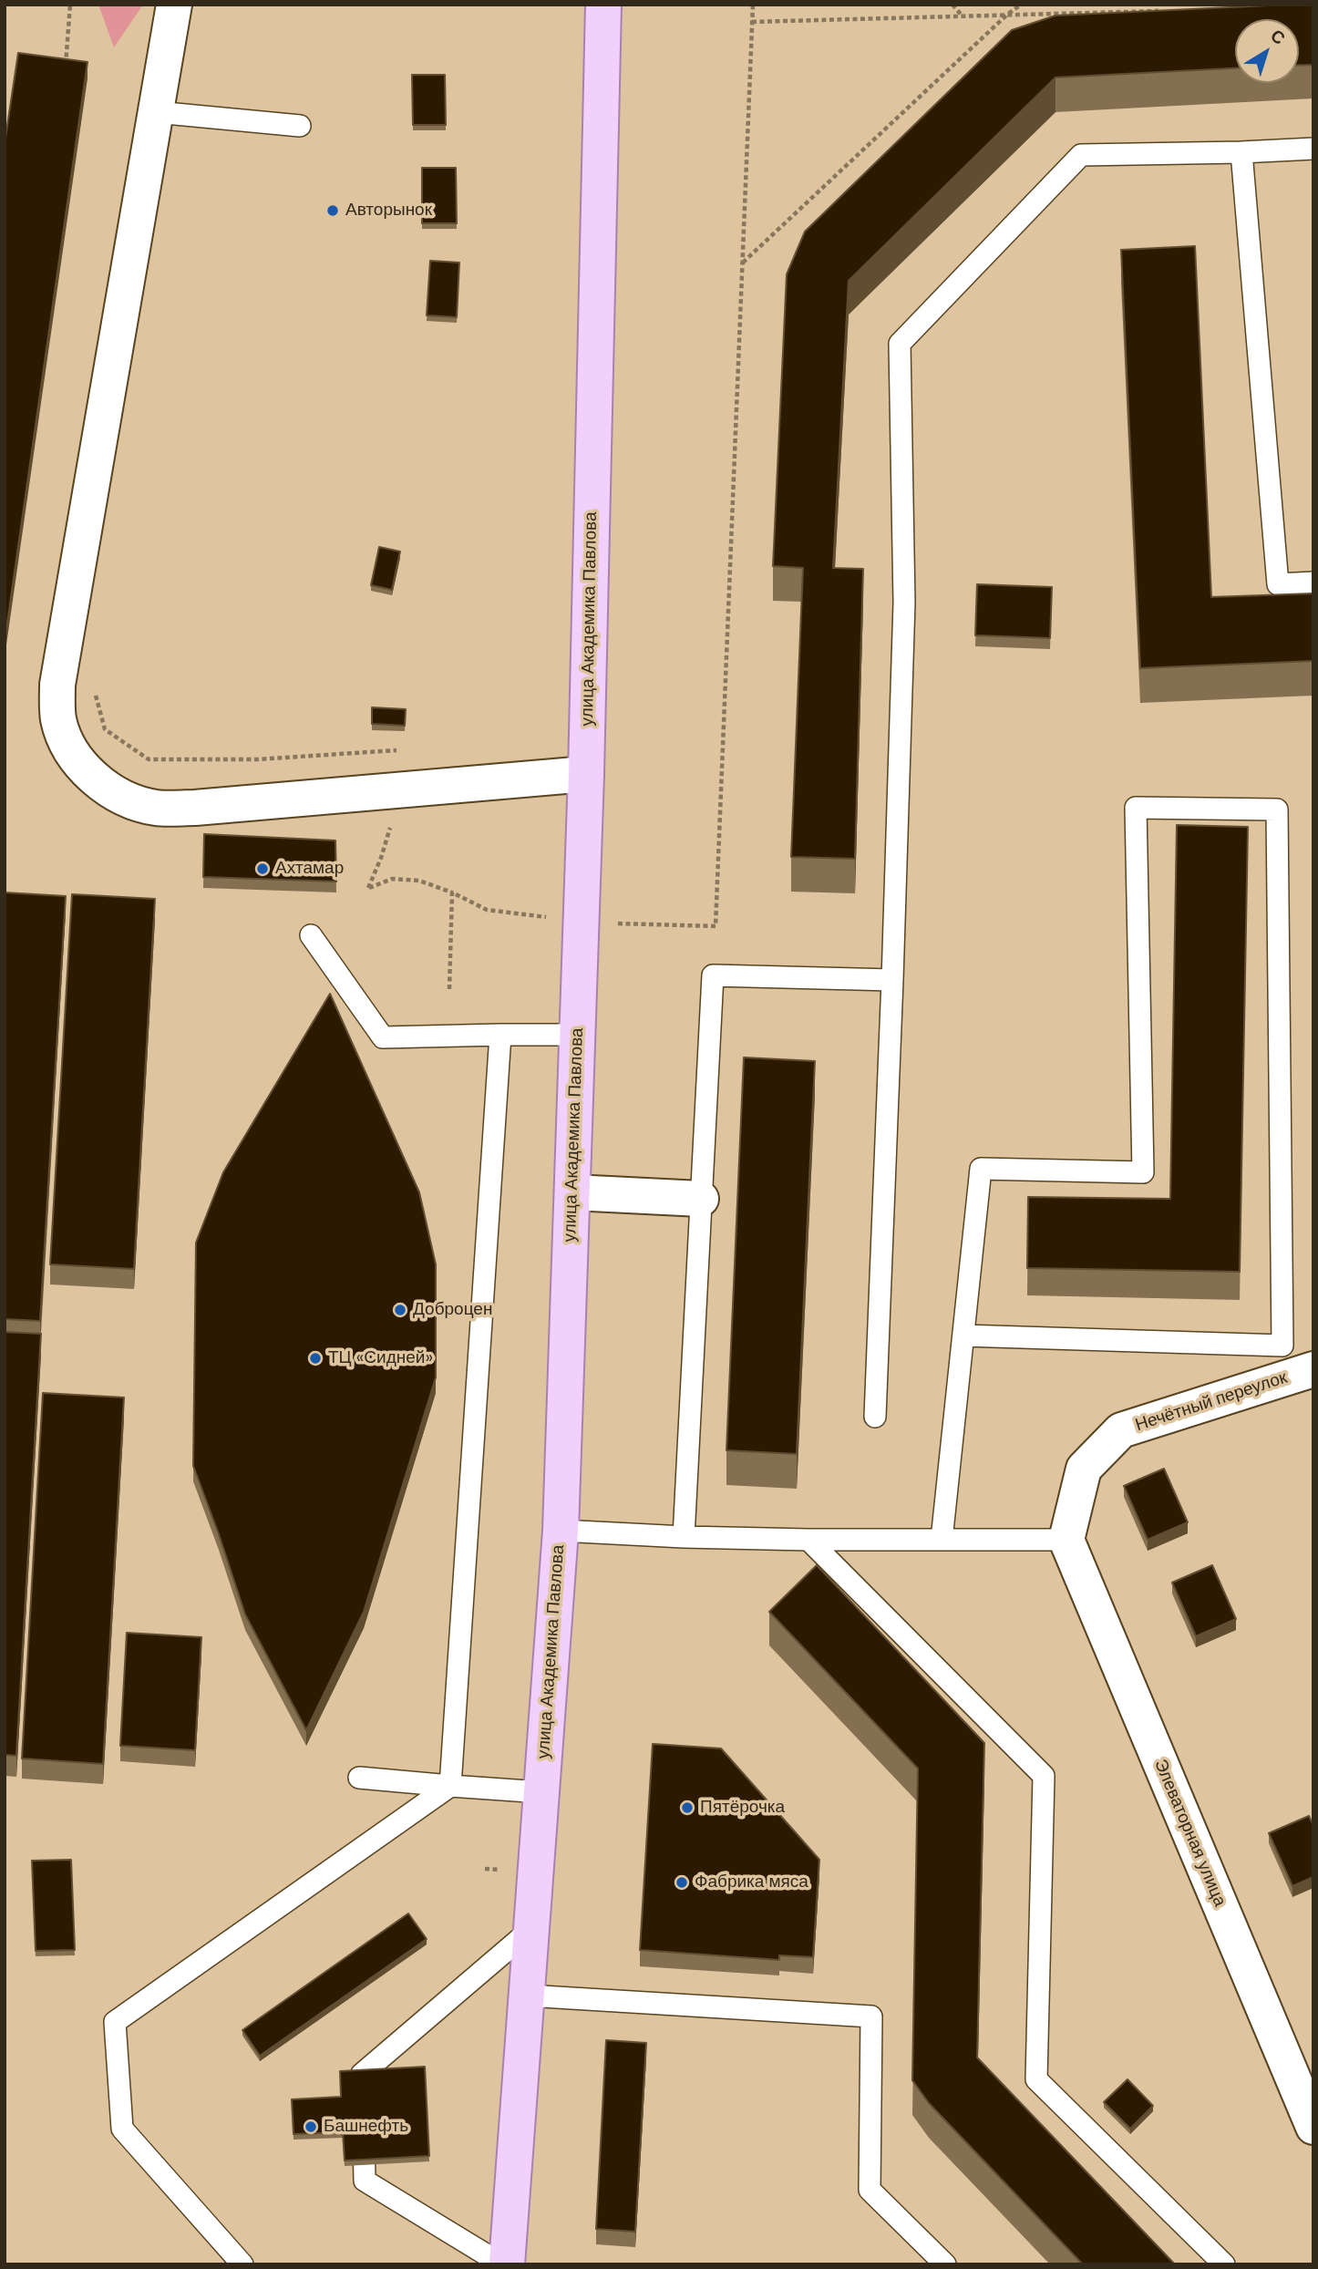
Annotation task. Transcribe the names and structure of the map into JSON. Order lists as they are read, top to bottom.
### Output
{
  "streets": {
    "main road": ["улица Академика Павлова", "Нечётный переулок", "Элеваторная улица"]
  },
  "crossings": [
    ["Нечётный переулок", "Элеваторная улица"]
  ],
  "places": [
    "Авторынок",
    "Ахтамар",
    "Доброцен",
    "ТЦ «Сидней»",
    "Пятёрочка",
    "Фабрика мяса",
    "Башнефть"
  ],
  "north": "top right"
}
